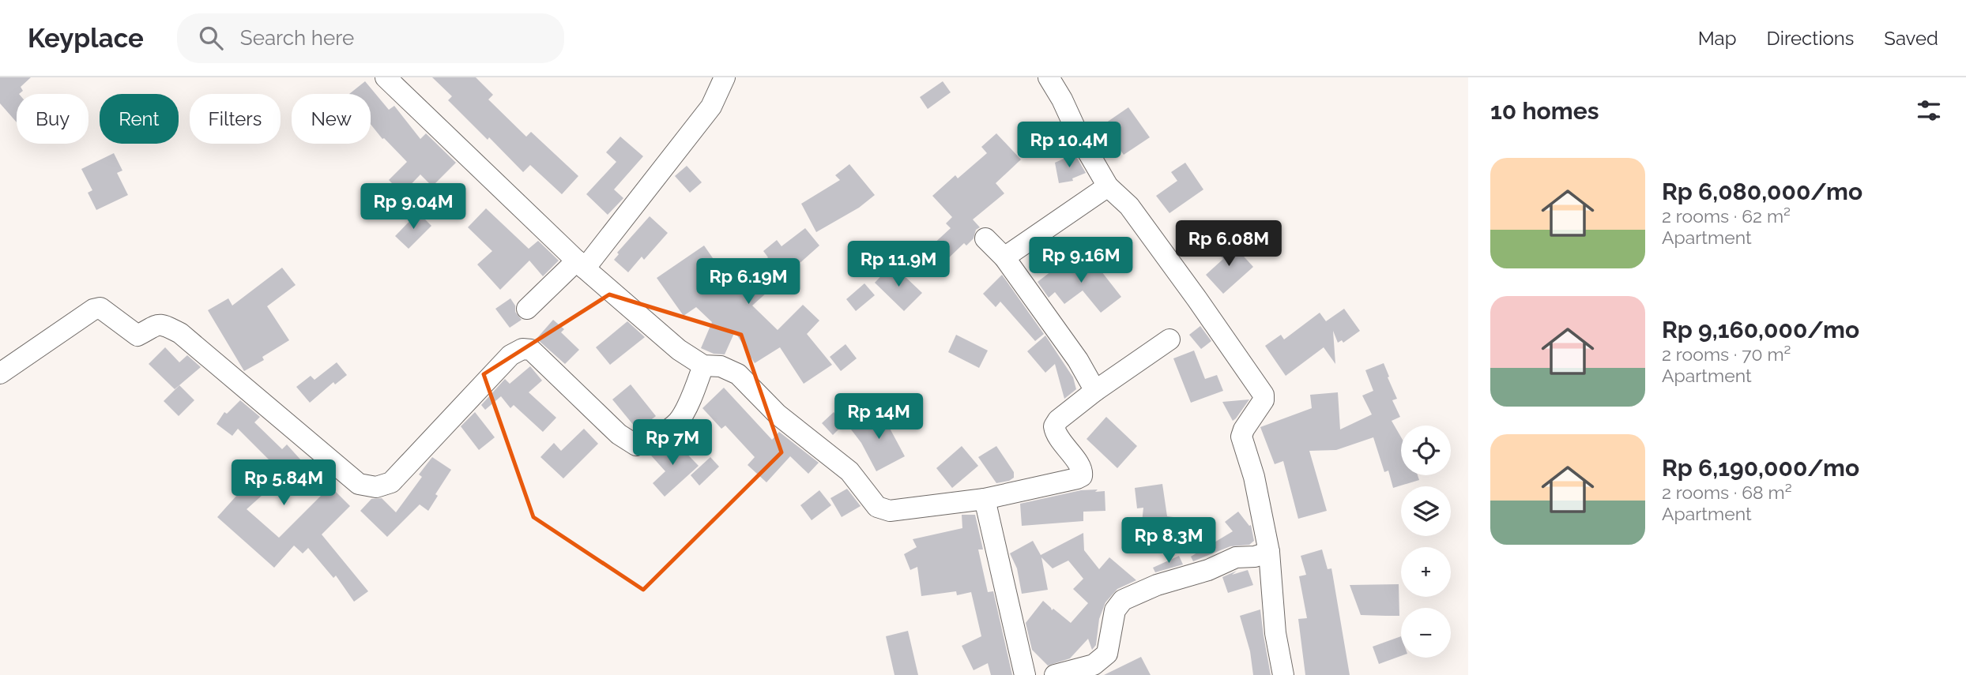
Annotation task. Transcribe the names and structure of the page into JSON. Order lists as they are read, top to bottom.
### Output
{
  "page": {
    "header": "Keyplace",
    "search": "Search here",
    "nav": ["Map", "Directions", "Saved"],
    "heading": "10 homes",
    "chip": [
      "Buy",
      "Rent",
      "Filters",
      "New"
    ],
    "price": [
      "Rp 10.4M",
      "Rp 9.04M",
      "Rp 6.08M",
      "Rp 9.16M",
      "Rp 11.9M",
      "Rp 6.19M",
      "Rp 14M",
      "Rp 7M",
      "Rp 5.84M",
      "Rp 8.3M"
    ],
    "list": [
      {
        "name": "Rp 6,080,000/mo",
        "note": "2 rooms · 62 m² · Apartment"
      },
      {
        "name": "Rp 9,160,000/mo",
        "note": "2 rooms · 70 m² · Apartment"
      },
      {
        "name": "Rp 6,190,000/mo",
        "note": "2 rooms · 68 m² · Apartment"
      }
    ],
    "map_buttons": ["+", "−"]
  }
}
